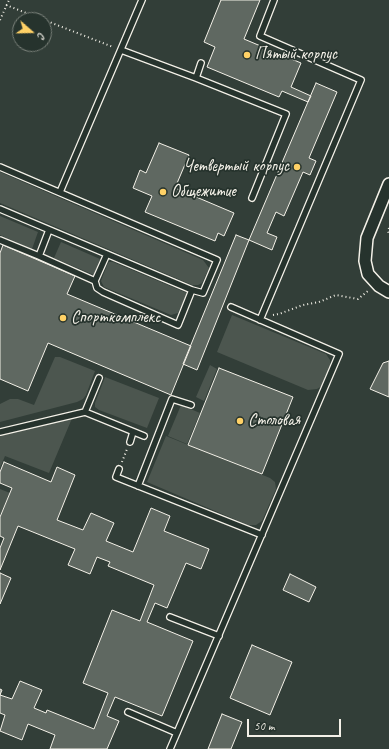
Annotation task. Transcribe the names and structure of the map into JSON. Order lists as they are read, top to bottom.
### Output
{
  "places": [
    "Пятый корпус",
    "Четвертый корпус",
    "Общежитие",
    "Спорткомплекс",
    "Столовая"
  ],
  "scale_bar": "50 m",
  "north": "right"
}
